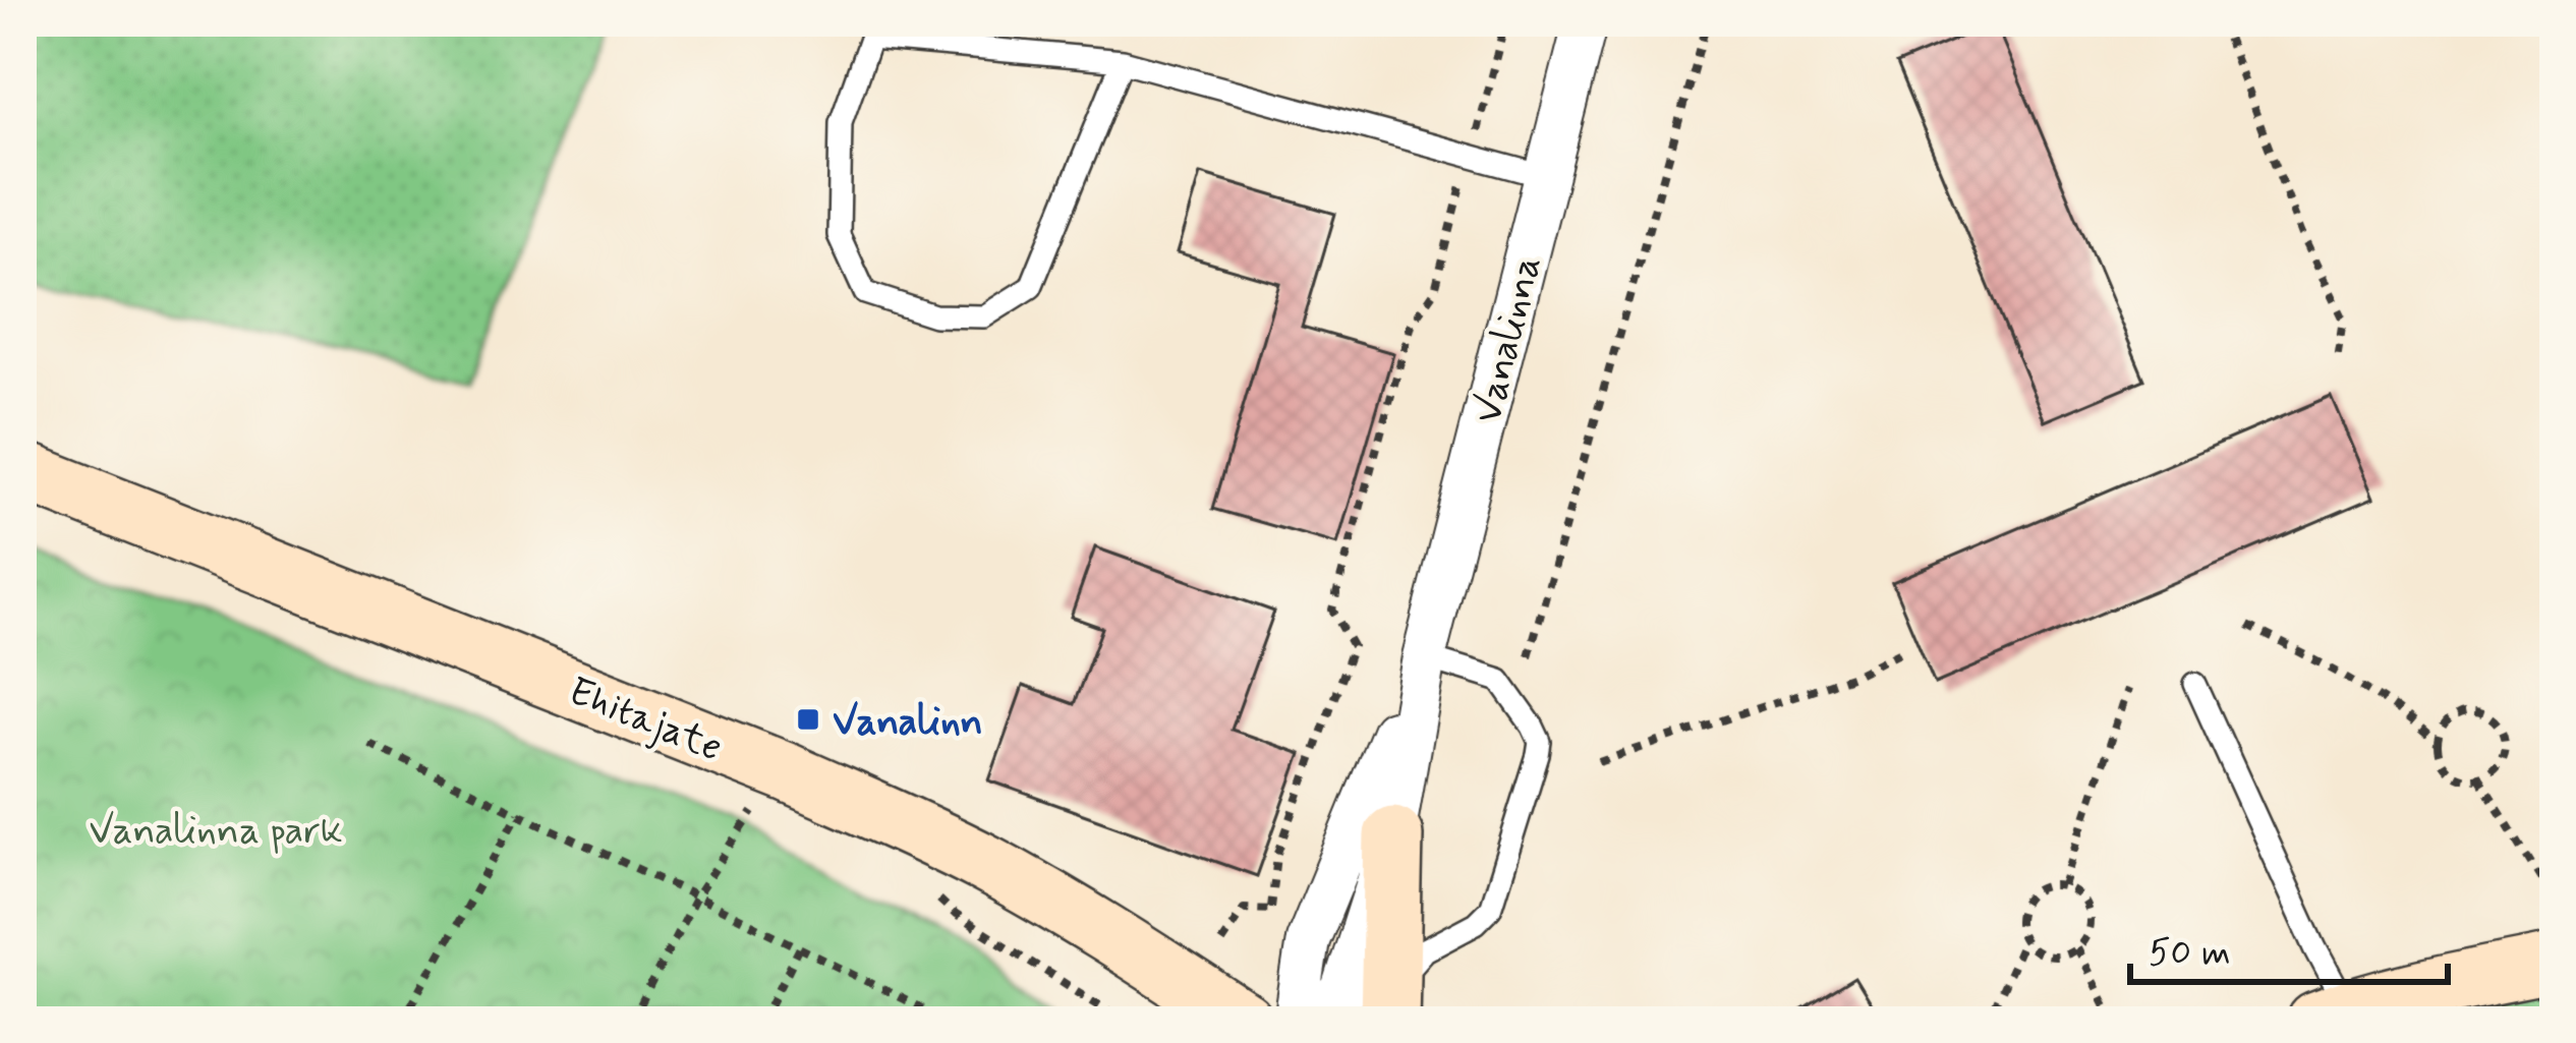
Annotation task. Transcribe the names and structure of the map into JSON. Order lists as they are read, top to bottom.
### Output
{
  "streets": {
    "street": ["Vanalinna", "Ehitajate"]
  },
  "parks": ["Vanalinna park"],
  "places": {
    "transit": ["Vanalinn"]
  },
  "scale_bar": "50 m"
}
